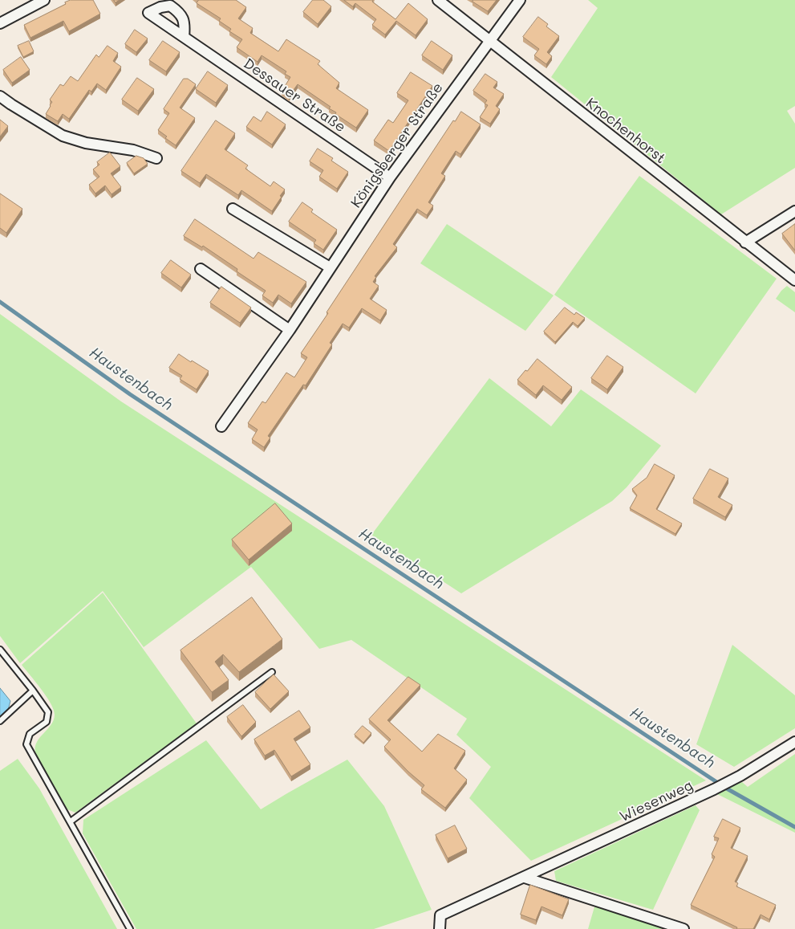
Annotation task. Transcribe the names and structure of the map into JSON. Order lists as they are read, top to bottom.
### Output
{
  "streets": {
    "street": [
      "Dessauer Straße",
      "Knochenhorst",
      "Königsberger Straße",
      "Wiesenweg"
    ]
  },
  "crossings": [
    ["Dessauer Straße", "Königsberger Straße"],
    ["Knochenhorst", "Königsberger Straße"]
  ],
  "water": ["Haustenbach"]
}
